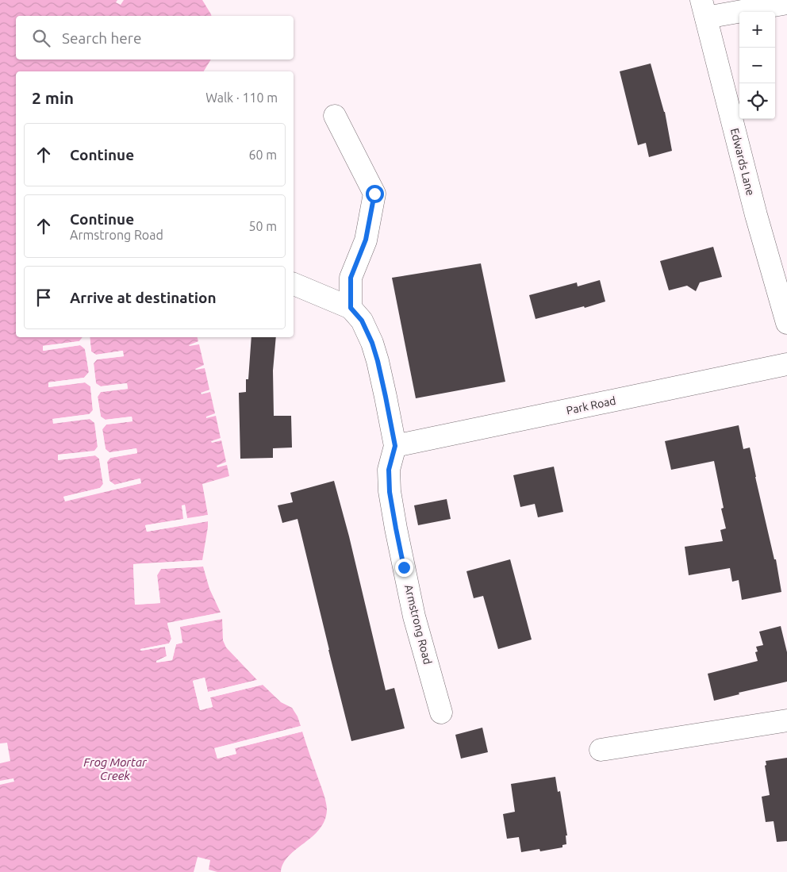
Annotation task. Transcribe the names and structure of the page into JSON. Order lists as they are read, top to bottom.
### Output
{
  "streets": {
    "street": ["Edwards Lane", "Park Road", "Armstrong Road"]
  },
  "crossings": [
    ["Park Road", "Armstrong Road"]
  ],
  "water": ["Frog Mortar Creek"],
  "page": {
    "map_buttons": ["+", "−"],
    "search": "Search here",
    "heading": ["2 min", "Walk · 110 m"],
    "list": [
      ["Continue", "60 m"],
      ["Continue", "Armstrong Road", "50 m"],
      "Arrive at destination"
    ]
  }
}
